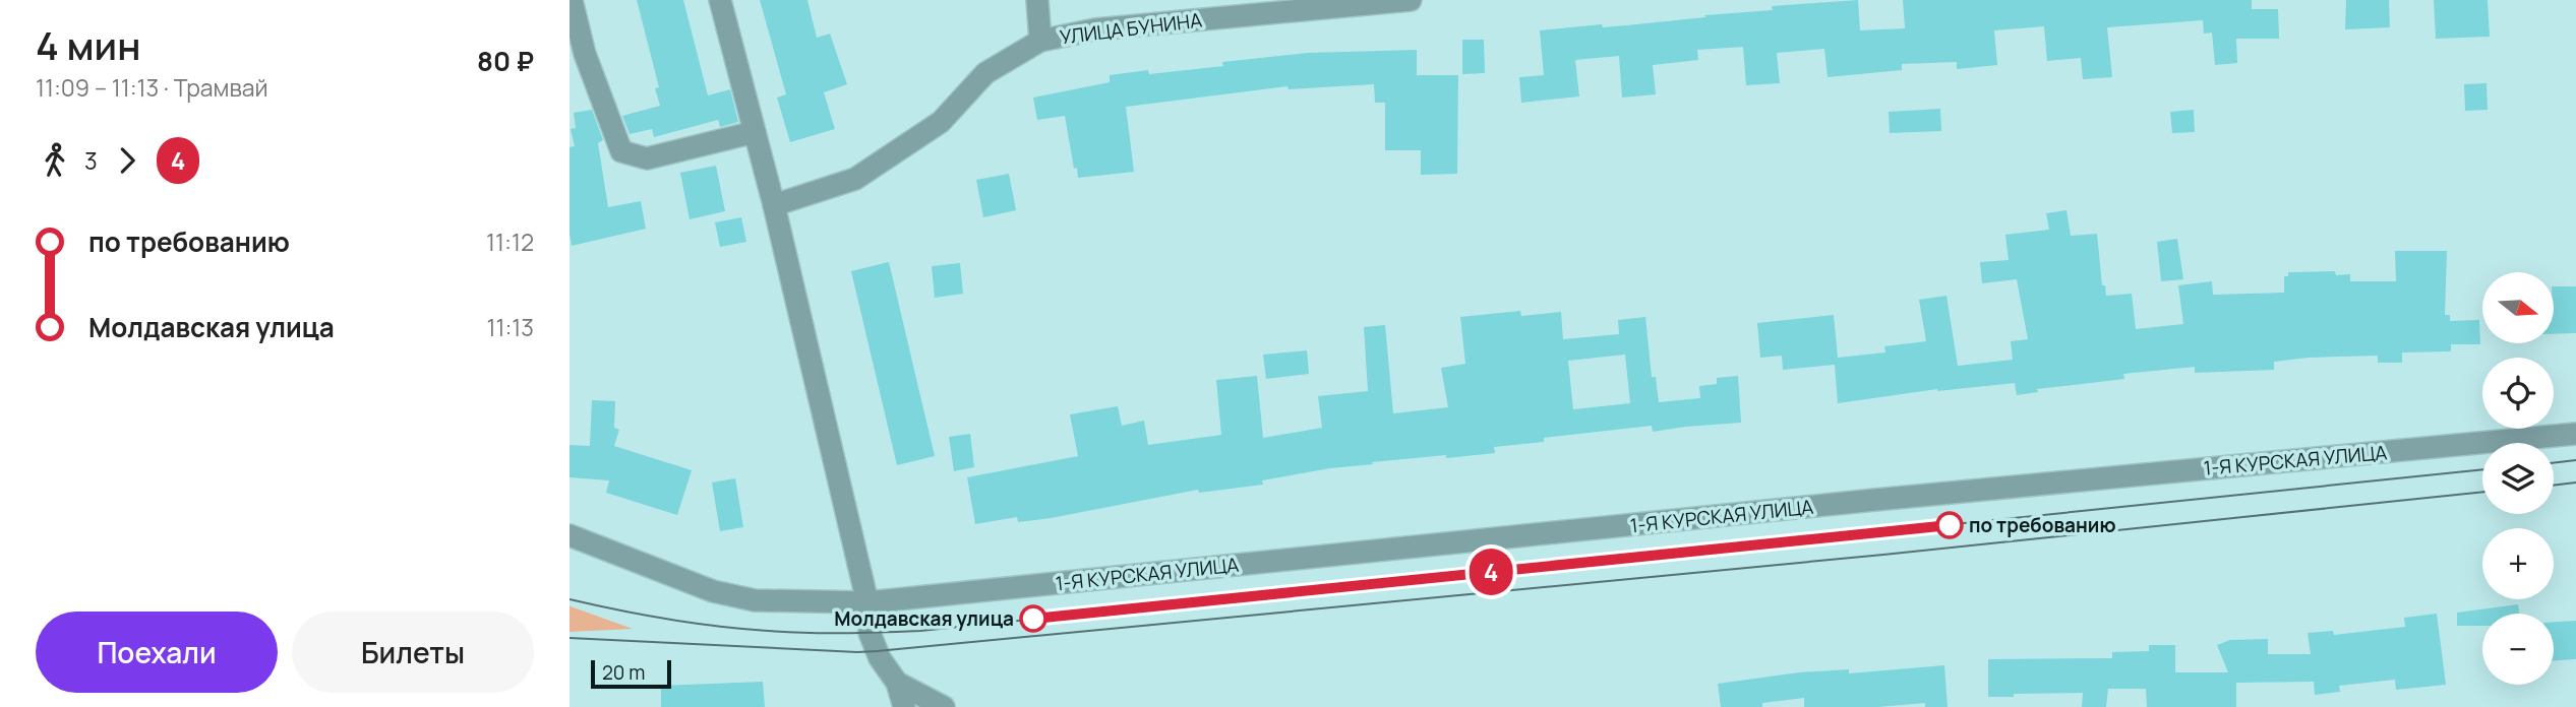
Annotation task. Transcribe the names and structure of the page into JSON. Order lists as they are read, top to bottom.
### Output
{
  "streets": {
    "street": ["УЛИЦА БУНИНА", "1-Я КУРСКАЯ УЛИЦА"]
  },
  "places": ["по требованию", "Молдавская улица"],
  "lines": ["tram line 4"],
  "scale_bar": "20 m",
  "north": "right",
  "page": {
    "heading": ["4 мин", "11:09 – 11:13 · Трамвай", "80 ₽"],
    "on_map": "4",
    "legs": ["3", "4"],
    "list": [
      {
        "name": "по требованию",
        "value": "11:12"
      },
      {
        "name": "Молдавская улица",
        "value": "11:13"
      }
    ],
    "map_buttons": ["+", "−"],
    "buttons": ["Поехали", "Билеты"],
    "scale": "20 m"
  }
}
